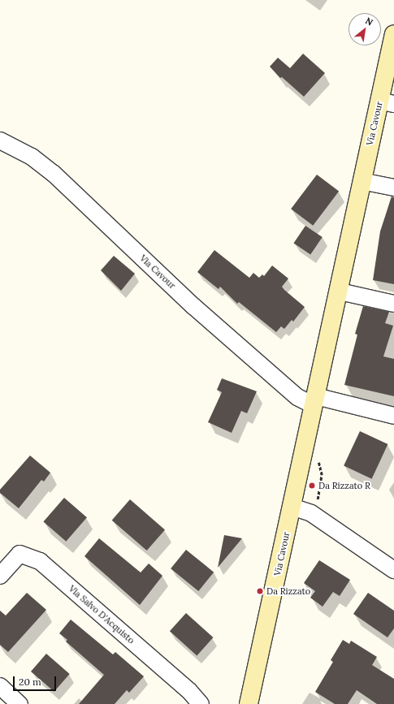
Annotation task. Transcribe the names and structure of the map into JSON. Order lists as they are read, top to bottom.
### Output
{
  "streets": {
    "main road": ["Via Cavour"],
    "street": ["Via Salvo D'Acquisto"]
  },
  "places": ["Da Rizzato R", "Da Rizzato"],
  "scale_bar": "20 m",
  "north": "top right"
}
